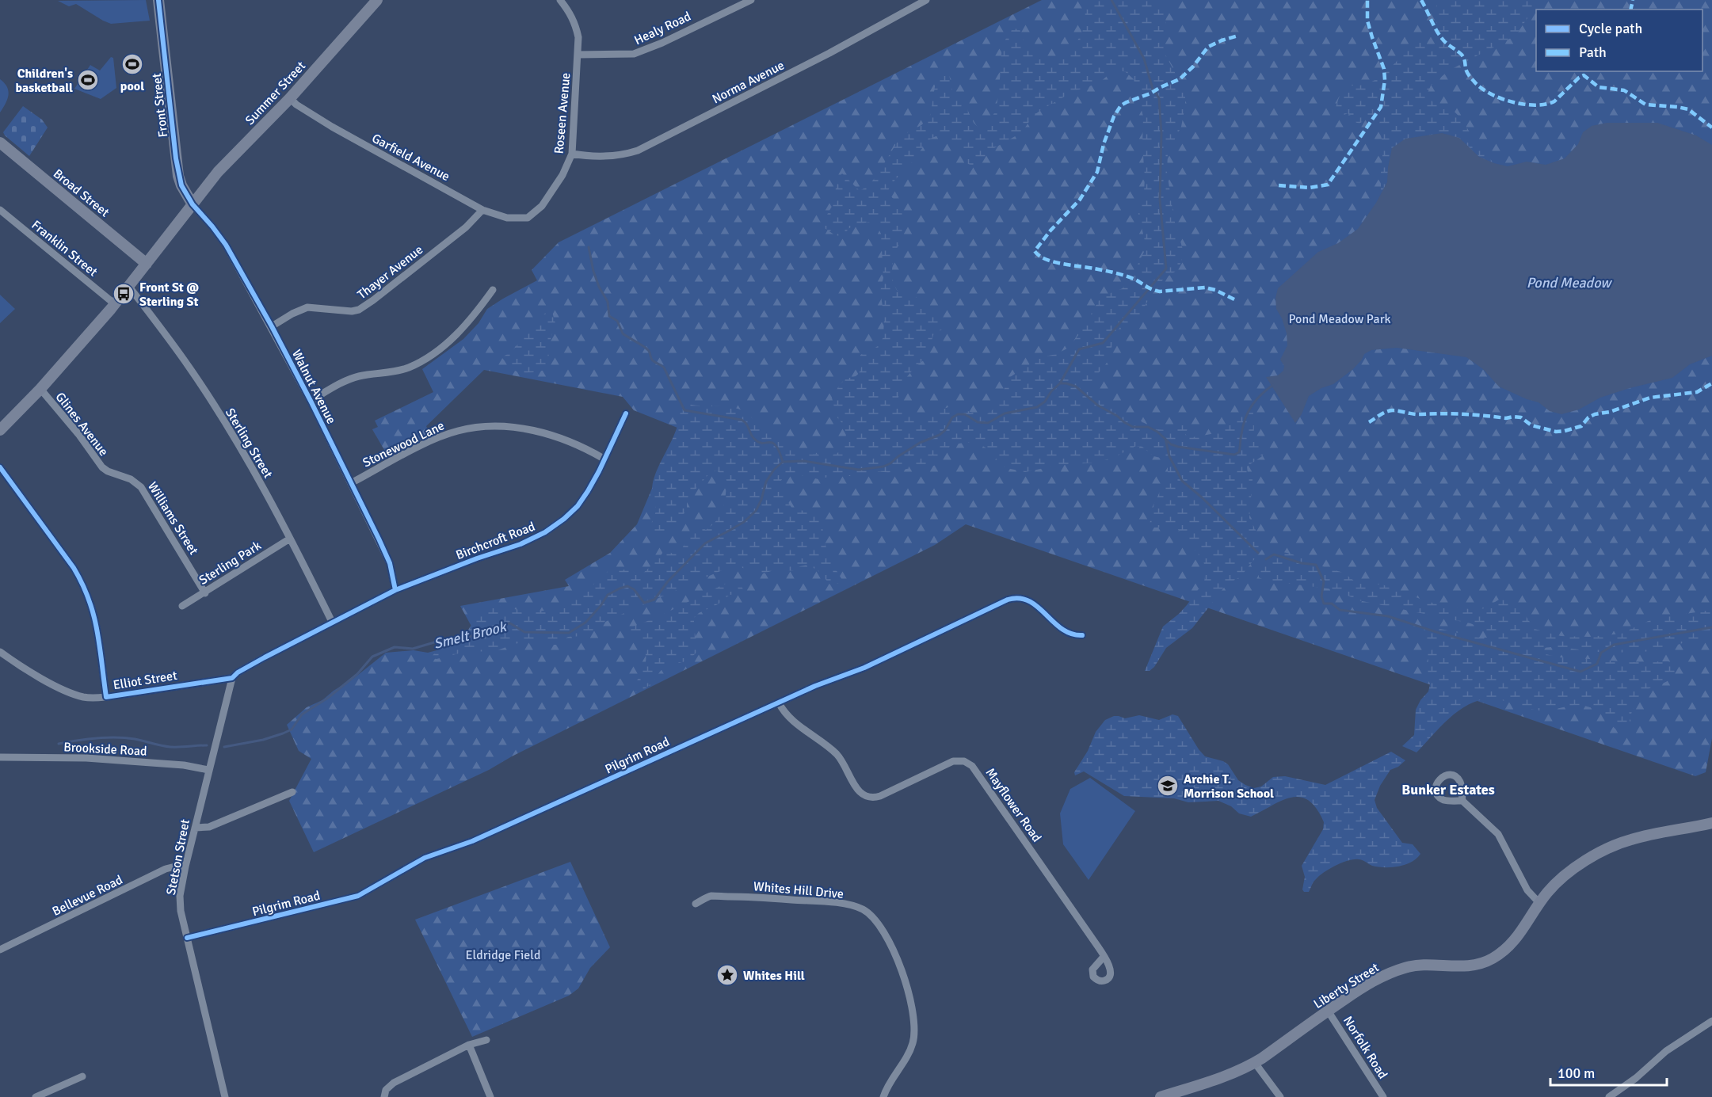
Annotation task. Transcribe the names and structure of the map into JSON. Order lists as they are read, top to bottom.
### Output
{
  "streets": {
    "street": [
      "Healy Road",
      "Norma Avenue",
      "Summer Street",
      "Front Street",
      "Roseen Avenue",
      "Garfield Avenue",
      "Broad Street",
      "Franklin Street",
      "Thayer Avenue",
      "Walnut Avenue",
      "Glines Avenue",
      "Sterling Street",
      "Stonewood Lane",
      "Williams Street",
      "Birchcroft Road",
      "Sterling Park",
      "Elliot Street",
      "Brookside Road",
      "Pilgrim Road",
      "Mayflower Road",
      "Stetson Street",
      "Whites Hill Drive",
      "Bellevue Road",
      "Liberty Street",
      "Norfolk Road"
    ]
  },
  "crossings": [
    ["Healy Road", "Roseen Avenue"],
    ["Norma Avenue", "Roseen Avenue"],
    ["Summer Street", "Front Street"],
    ["Summer Street", "Garfield Avenue"],
    ["Summer Street", "Walnut Avenue"],
    ["Front Street", "Walnut Avenue"],
    ["Roseen Avenue", "Garfield Avenue"],
    ["Garfield Avenue", "Thayer Avenue"],
    ["Thayer Avenue", "Walnut Avenue"],
    ["Walnut Avenue", "Stonewood Lane"],
    ["Walnut Avenue", "Birchcroft Road"],
    ["Walnut Avenue", "Elliot Street"],
    ["Glines Avenue", "Williams Street"],
    ["Sterling Street", "Sterling Park"],
    ["Sterling Street", "Elliot Street"],
    ["Stonewood Lane", "Birchcroft Road"],
    ["Williams Street", "Sterling Park"],
    ["Birchcroft Road", "Elliot Street"],
    ["Elliot Street", "Stetson Street"],
    ["Brookside Road", "Stetson Street"],
    ["Pilgrim Road", "Mayflower Road"],
    ["Pilgrim Road", "Stetson Street"],
    ["Stetson Street", "Bellevue Road"],
    ["Liberty Street", "Norfolk Road"]
  ],
  "districts": ["Bunker Estates"],
  "water": ["Pond Meadow", "Smelt Brook"],
  "parks": ["Pond Meadow Park", "Eldridge Field"],
  "places": {
    "sports": ["pool", "Children's basketball"],
    "bus stop": ["Front St @ Sterling St"],
    "school or university": ["Archie T. Morrison School"],
    "place": ["Whites Hill"]
  },
  "legend": ["Cycle path", "Path"],
  "scale_bar": "100 m"
}
